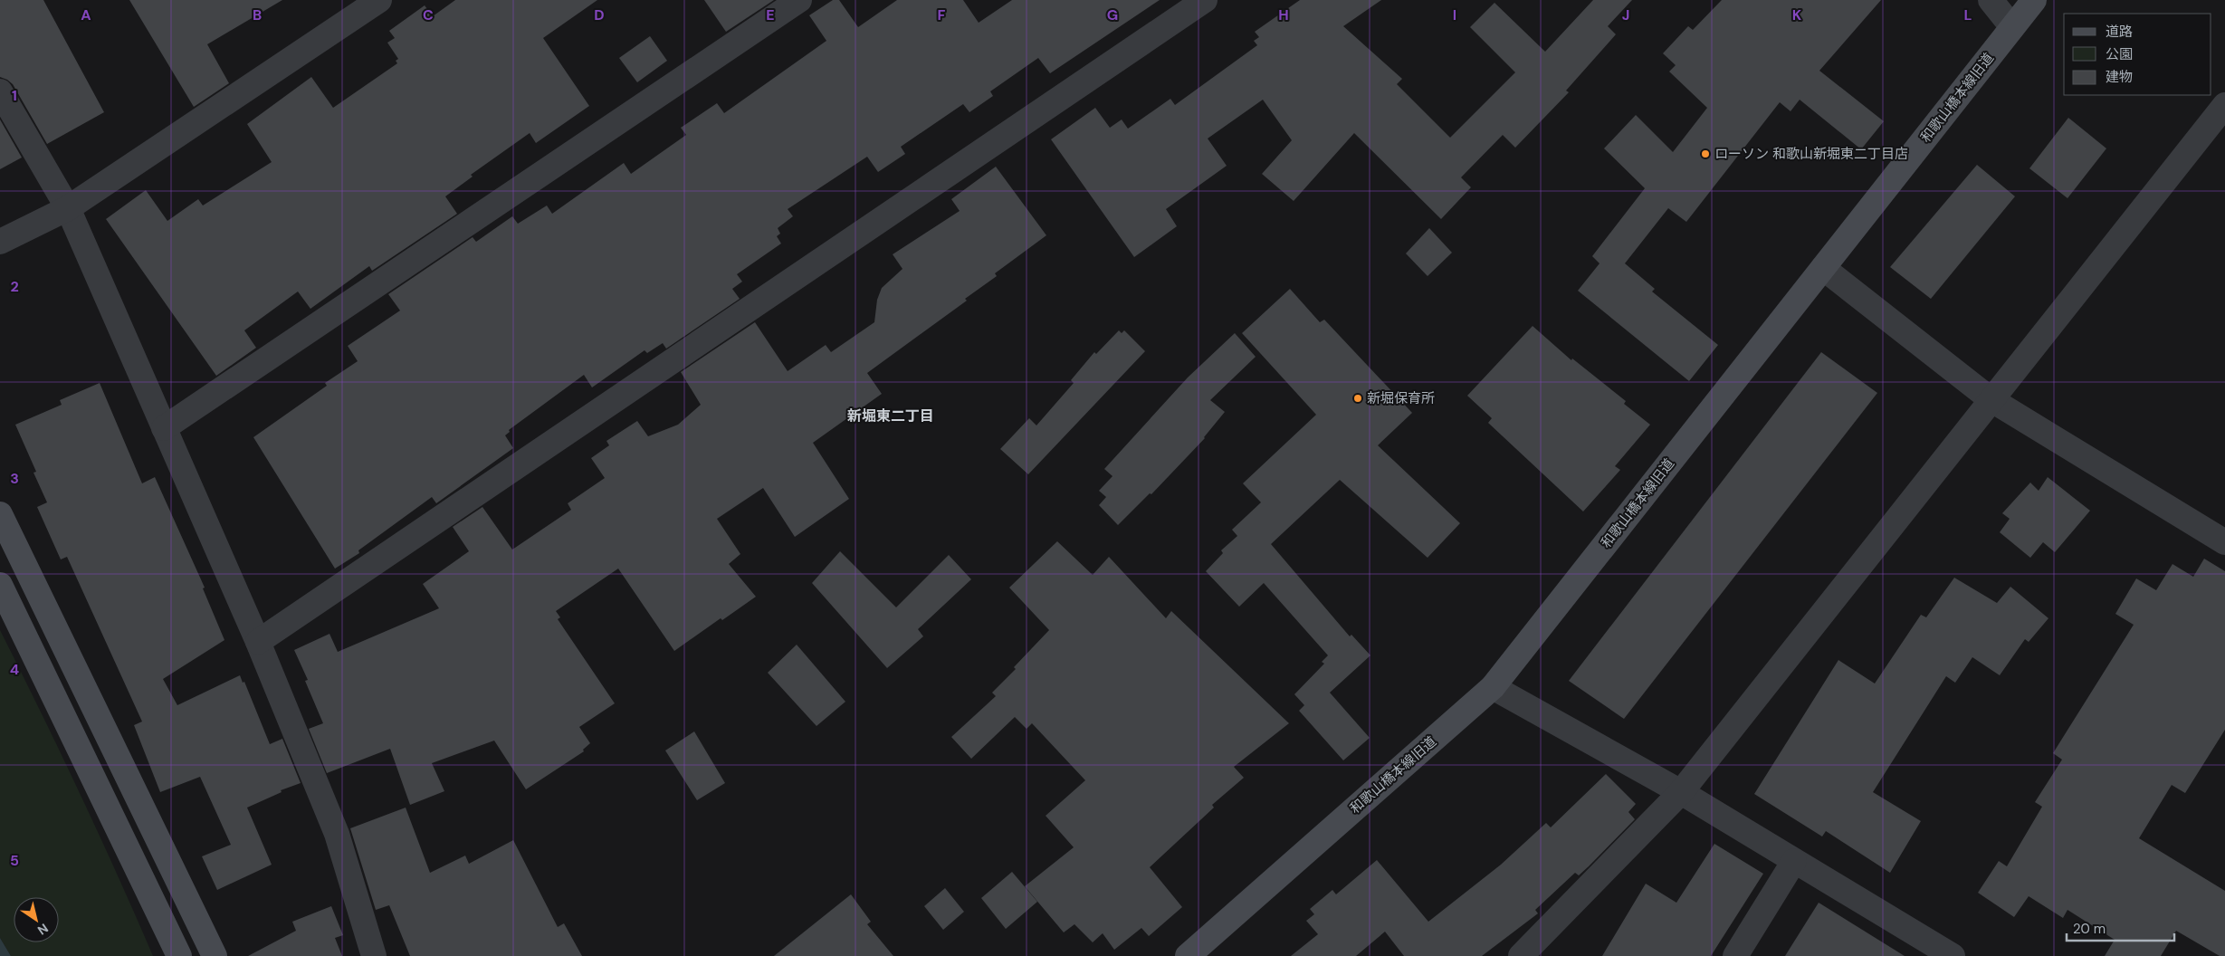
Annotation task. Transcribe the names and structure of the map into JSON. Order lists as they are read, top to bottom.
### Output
{
  "streets": {
    "street": ["和歌山橋本線旧道"]
  },
  "districts": ["新堀東二丁目"],
  "places": ["ローソン 和歌山新堀東二丁目店", "新堀保育所"],
  "legend": ["道路", "公園", "建物"],
  "scale_bar": "20 m",
  "north": "bottom right",
  "grid": {
    "columns": [
      "A",
      "B",
      "C",
      "D",
      "E",
      "F",
      "G",
      "H",
      "I",
      "J",
      "K",
      "L"
    ],
    "rows": [
      "1",
      "2",
      "3",
      "4",
      "5"
    ]
  }
}
